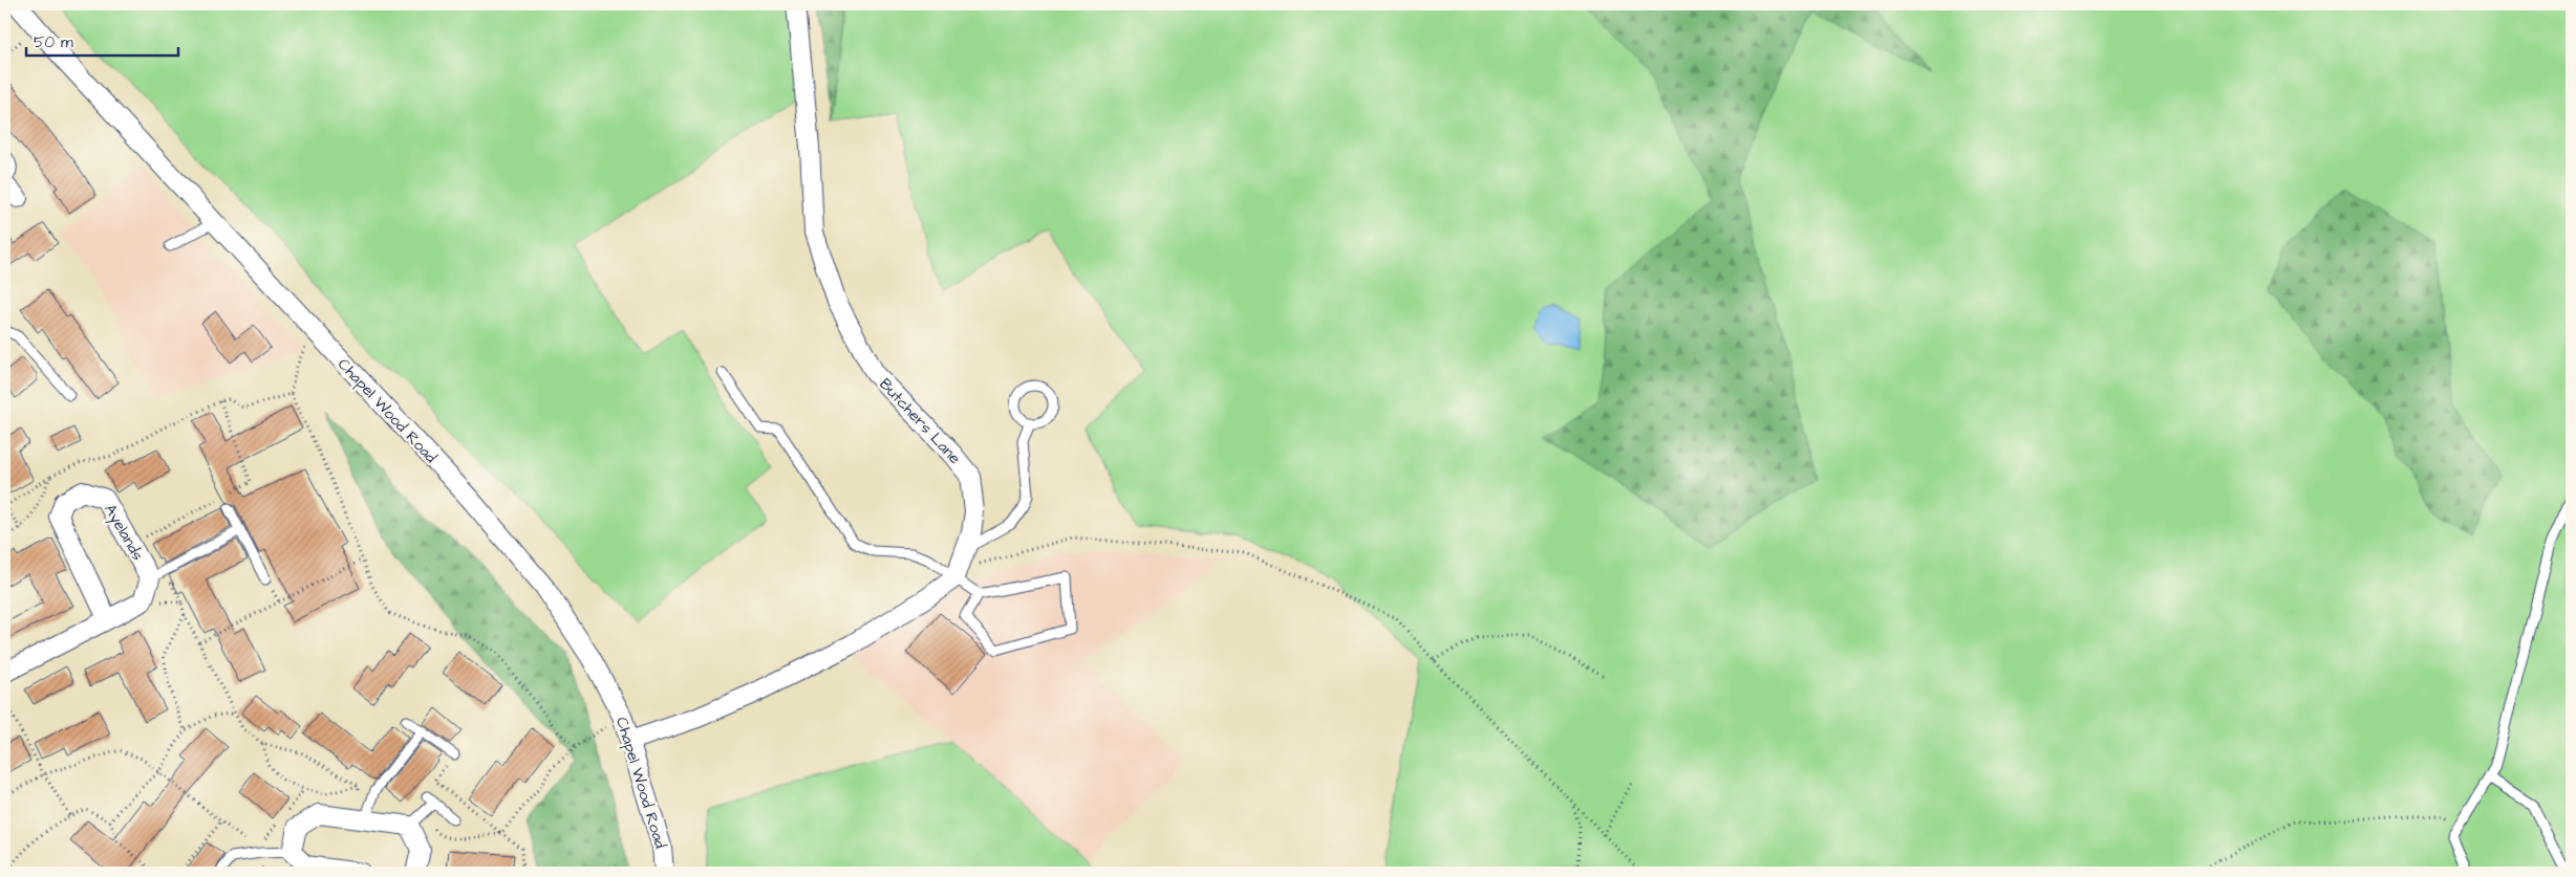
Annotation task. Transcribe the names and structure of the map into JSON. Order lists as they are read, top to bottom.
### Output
{
  "streets": {
    "street": ["Chapel Wood Road", "Butchers Lane", "Ayelands"]
  },
  "scale_bar": "50 m"
}
